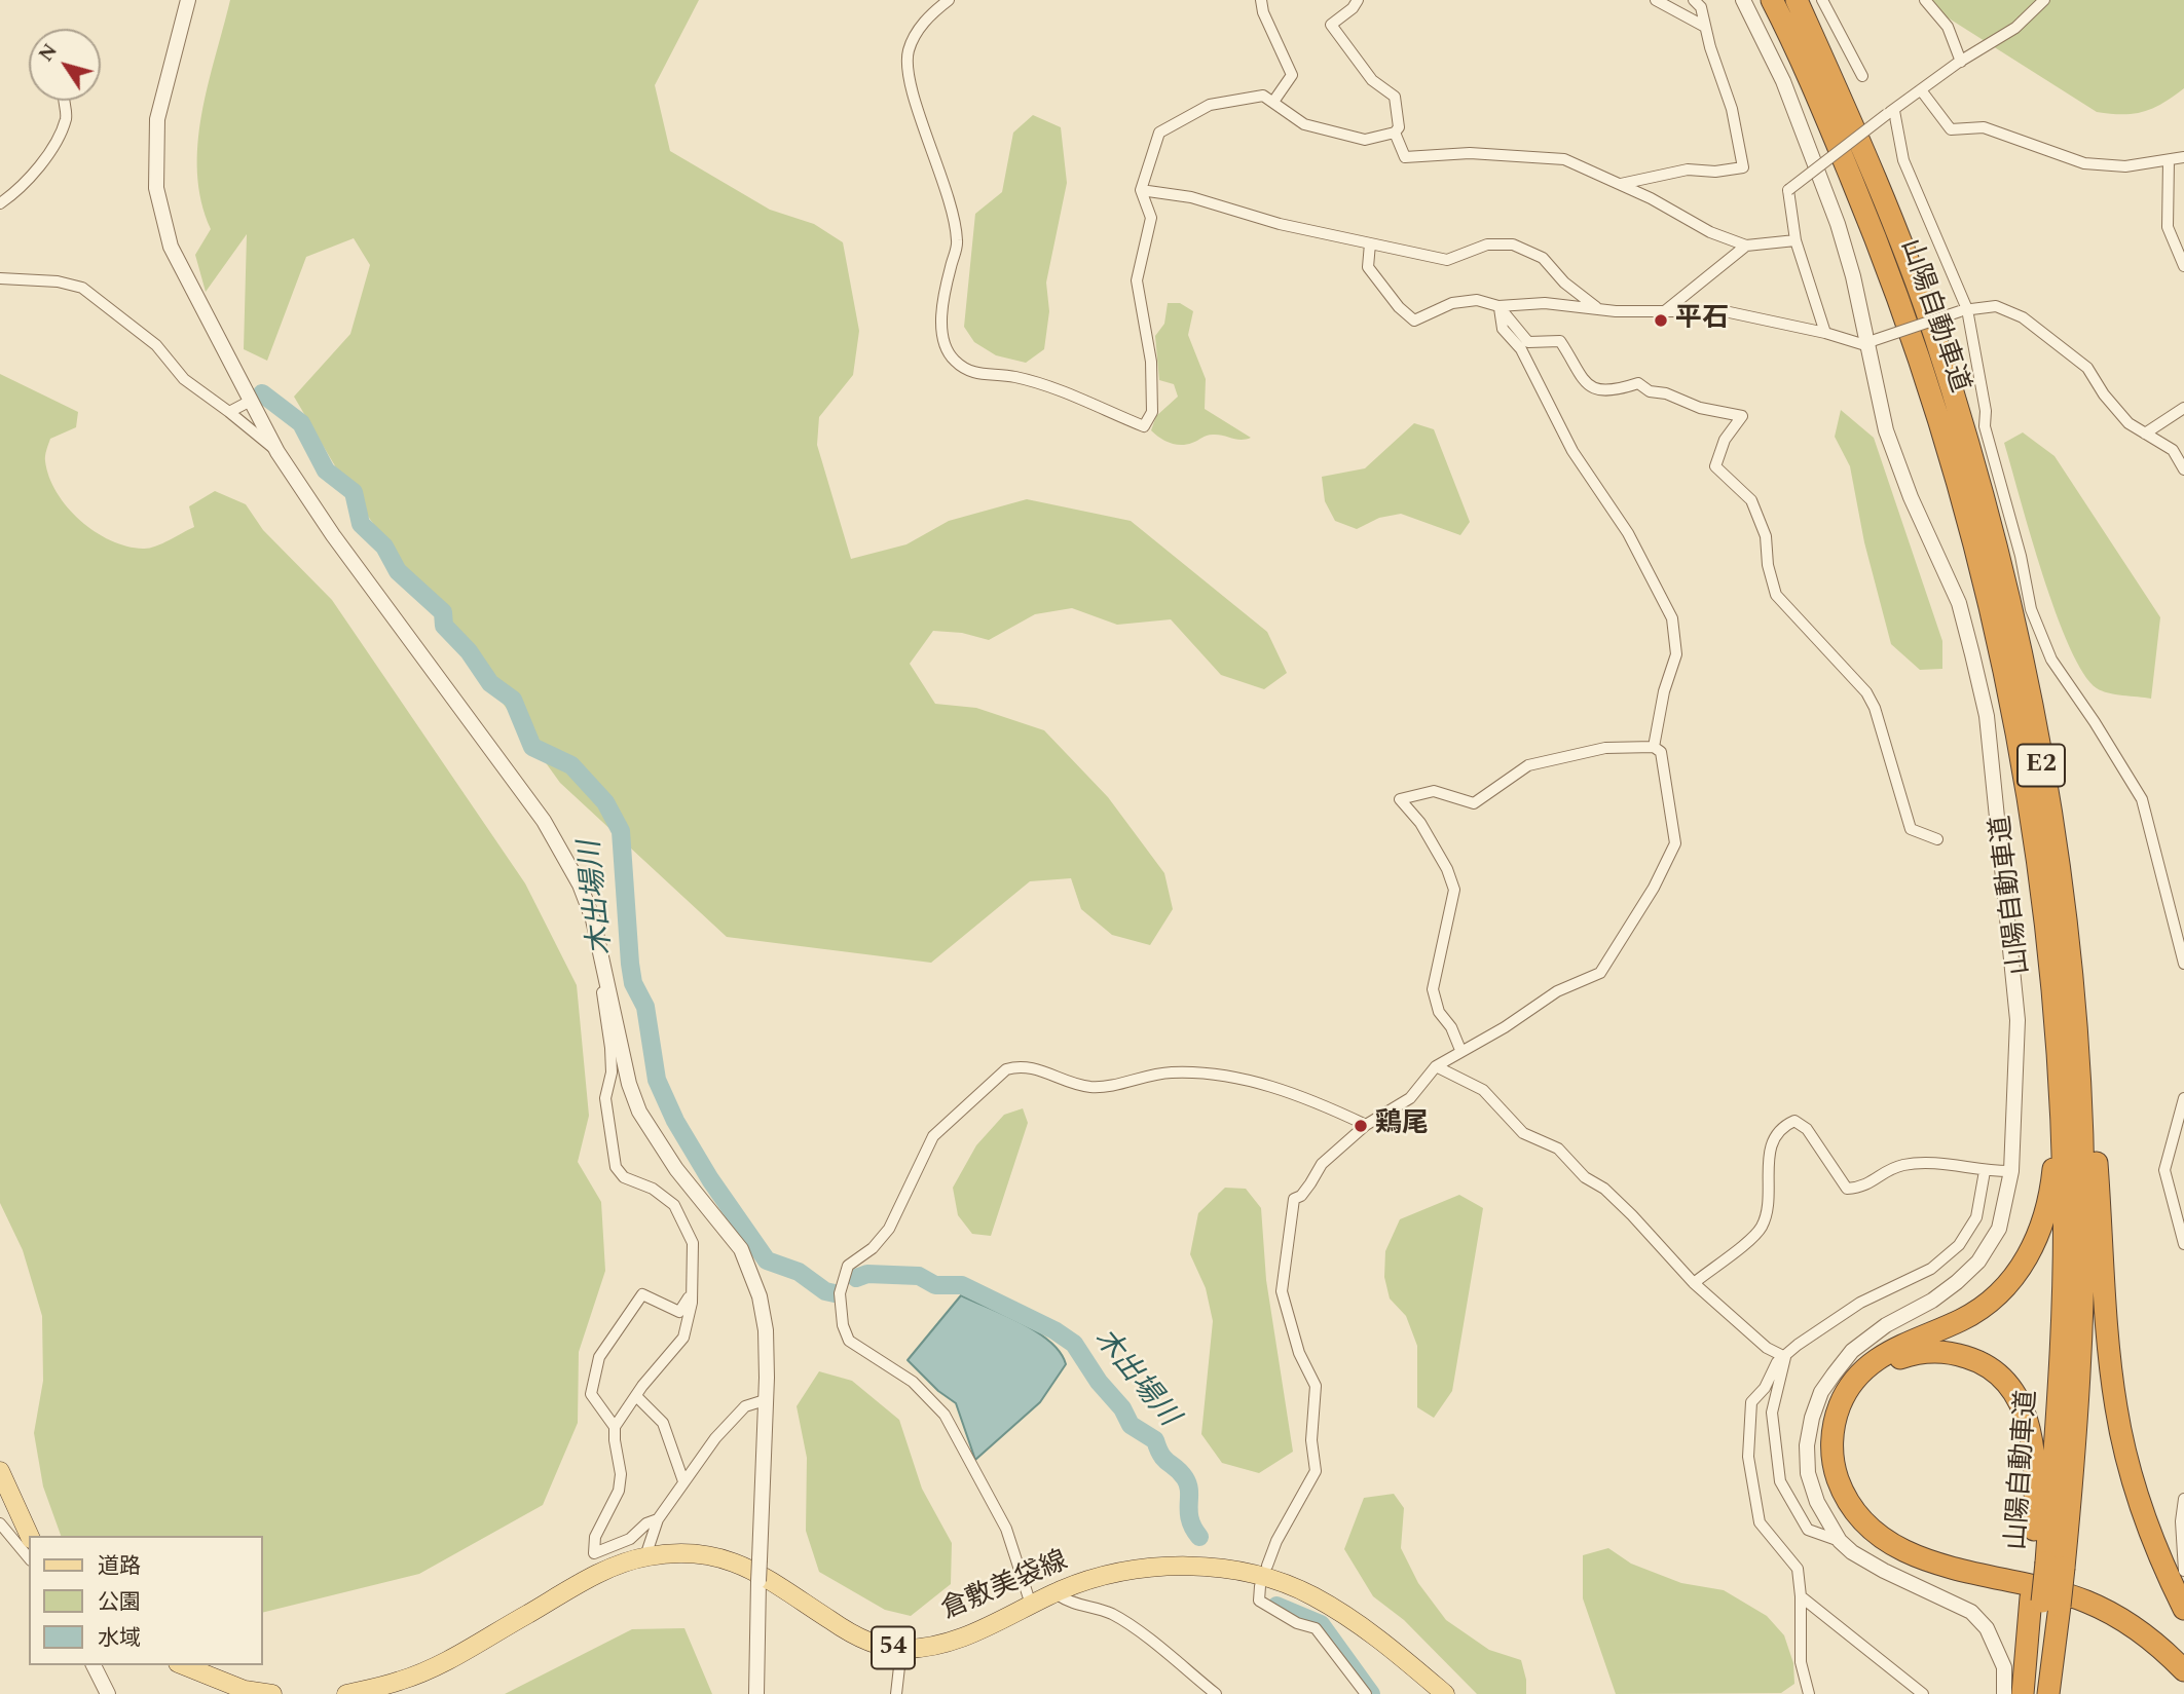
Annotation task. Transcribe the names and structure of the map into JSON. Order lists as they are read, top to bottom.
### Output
{
  "streets": {
    "highway": ["山陽自動車道", "E2"],
    "main road": ["倉敷美袋線", "54"]
  },
  "water": ["木出場川"],
  "places": ["平石", "鶏尾"],
  "legend": ["道路", "公園", "水域"],
  "north": "top left"
}
